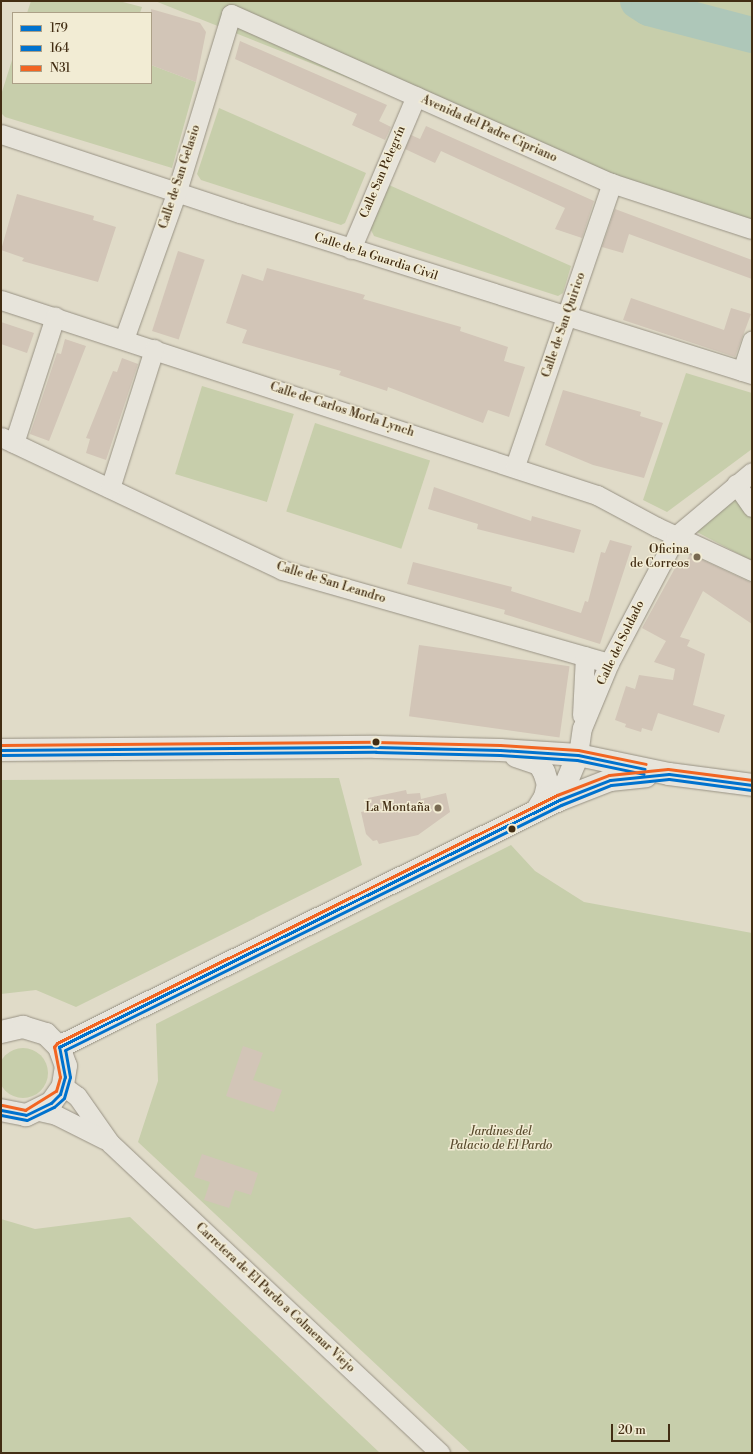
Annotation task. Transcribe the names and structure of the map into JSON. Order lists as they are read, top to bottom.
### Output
{
  "streets": {
    "street": [
      "Avenida del Padre Cipriano",
      "Calle San Pelegrín",
      "Calle de San Gelasio",
      "Calle de la Guardia Civil",
      "Calle de San Quirico",
      "Calle de Carlos Morla Lynch",
      "Calle de San Leandro",
      "Calle del Soldado",
      "Carretera de El Pardo a Colmenar Viejo"
    ]
  },
  "crossings": [
    ["Avenida del Padre Cipriano", "Calle San Pelegrín"],
    ["Avenida del Padre Cipriano", "Calle de San Gelasio"],
    ["Avenida del Padre Cipriano", "Calle de San Quirico"],
    ["Calle San Pelegrín", "Calle de la Guardia Civil"],
    ["Calle de San Gelasio", "Calle de la Guardia Civil"],
    ["Calle de San Gelasio", "Calle de Carlos Morla Lynch"],
    ["Calle de la Guardia Civil", "Calle de San Quirico"],
    ["Calle de San Quirico", "Calle de Carlos Morla Lynch"],
    ["Calle de Carlos Morla Lynch", "Calle del Soldado"],
    ["Calle de San Leandro", "Calle del Soldado"]
  ],
  "parks": ["Jardines del Palacio de El Pardo"],
  "places": ["Oficina de Correos", "La Montaña"],
  "lines": ["transit line N31", "transit line 179", "transit line 164"],
  "legend": ["179", "164", "N31"],
  "scale_bar": "20 m"
}
